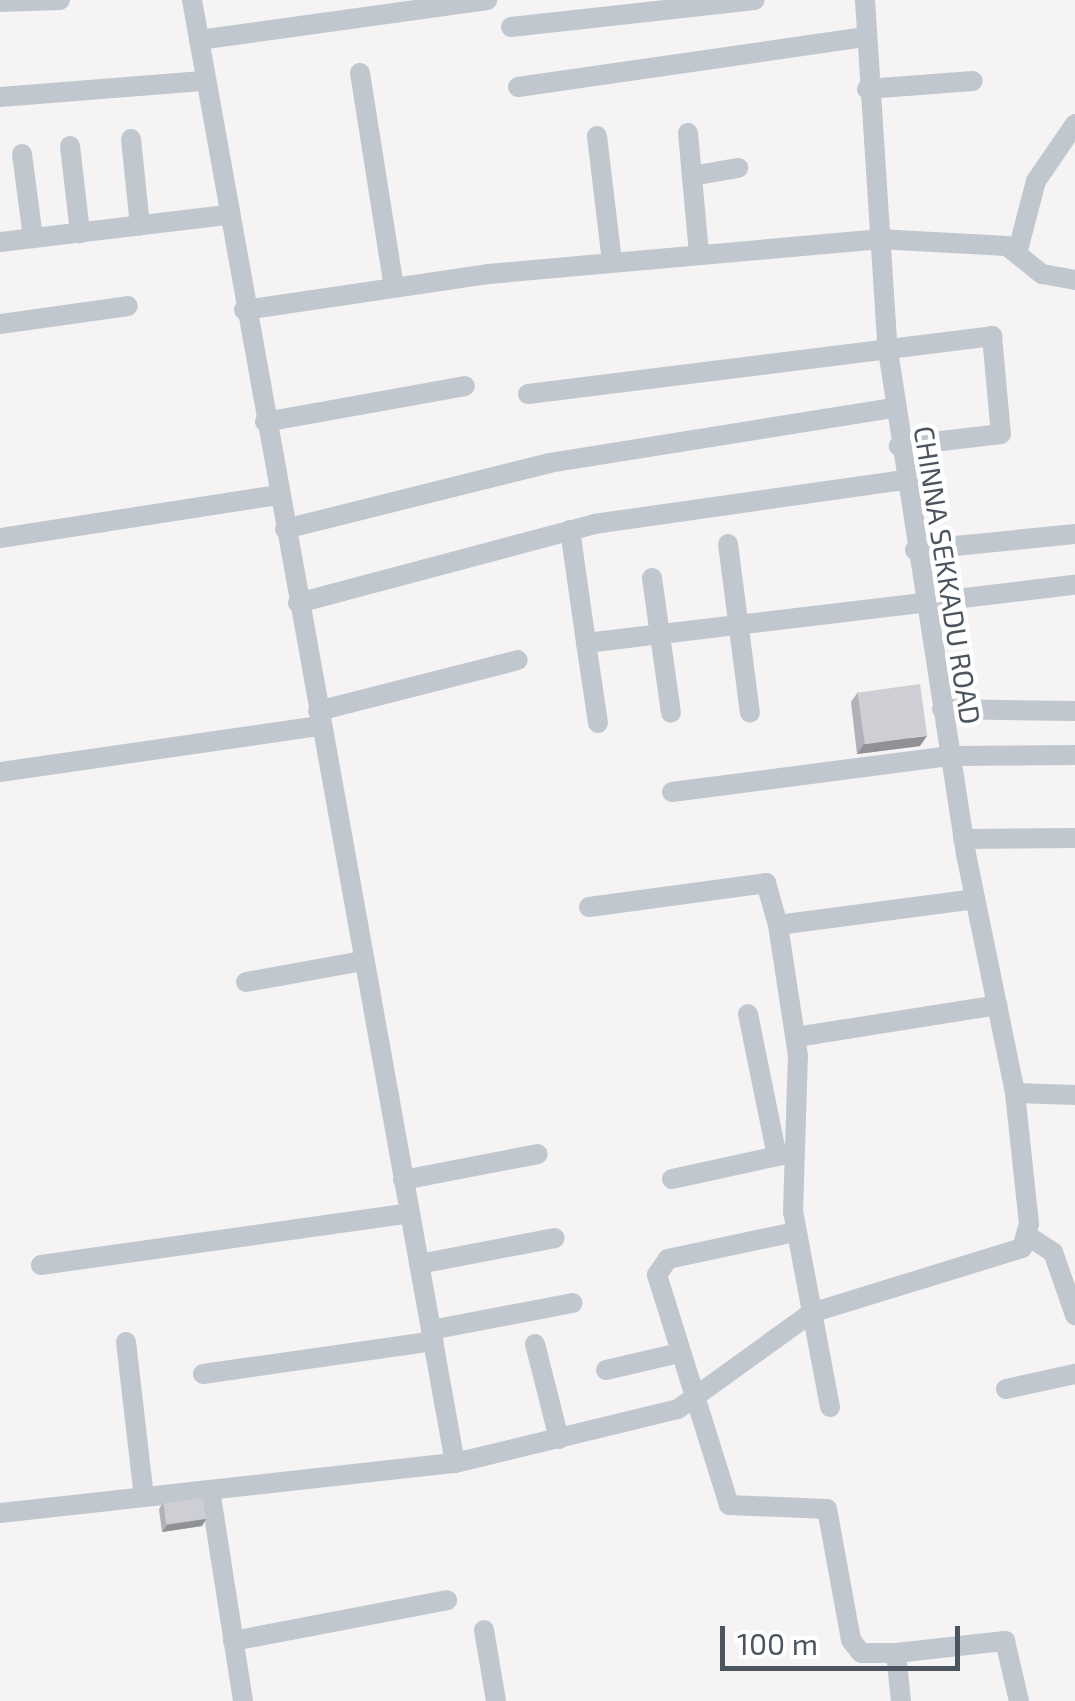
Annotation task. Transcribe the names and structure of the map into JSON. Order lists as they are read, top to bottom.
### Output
{
  "streets": {
    "street": ["CHINNA SEKKADU ROAD"]
  },
  "scale_bar": "100 m"
}
